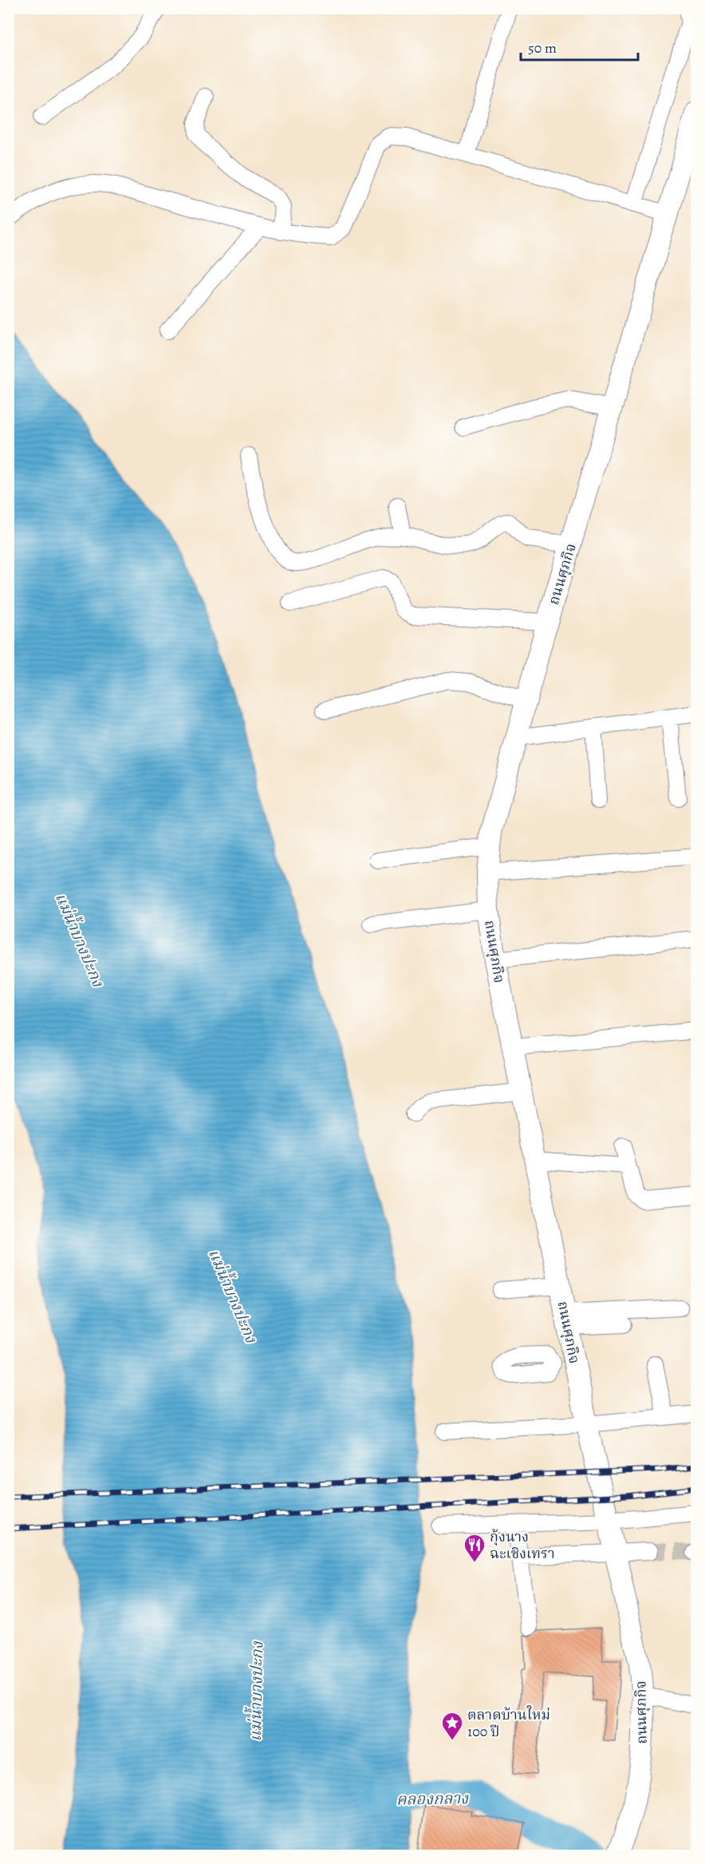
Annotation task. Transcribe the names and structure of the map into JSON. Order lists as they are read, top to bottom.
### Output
{
  "streets": {
    "main road": ["ถนนศุภกิจ"]
  },
  "water": ["แม่น้ำบางปะกง", "คลองกลาง"],
  "places": {
    "restaurant": ["กุ้งนาง ฉะเชิงเทรา"],
    "place": ["ตลาดบ้านใหม่ 100 ปี"]
  },
  "scale_bar": "50 m"
}
